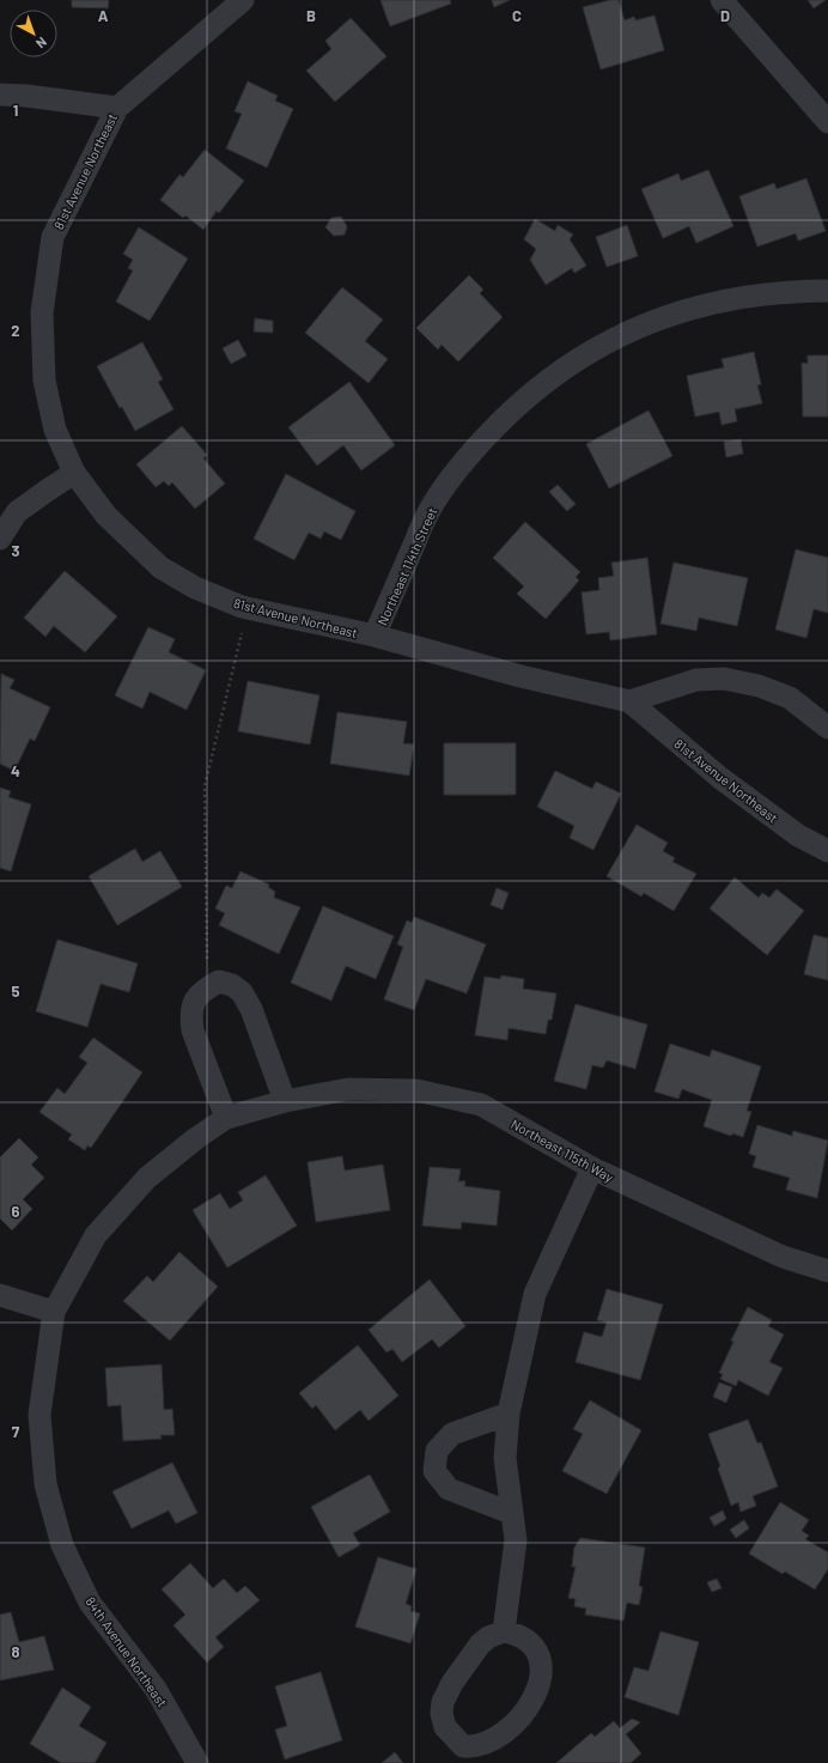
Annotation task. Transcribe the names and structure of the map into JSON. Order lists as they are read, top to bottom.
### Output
{
  "streets": {
    "street": [
      "81st Avenue Northeast",
      "Northeast 114th Street",
      "Northeast 115th Way",
      "84th Avenue Northeast"
    ]
  },
  "crossings": [
    ["81st Avenue Northeast", "Northeast 114th Street"],
    ["Northeast 115th Way", "84th Avenue Northeast"]
  ],
  "north": "bottom right",
  "grid": {
    "columns": [
      "A",
      "B",
      "C",
      "D"
    ],
    "rows": [
      "1",
      "2",
      "3",
      "4",
      "5",
      "6",
      "7",
      "8"
    ]
  }
}
